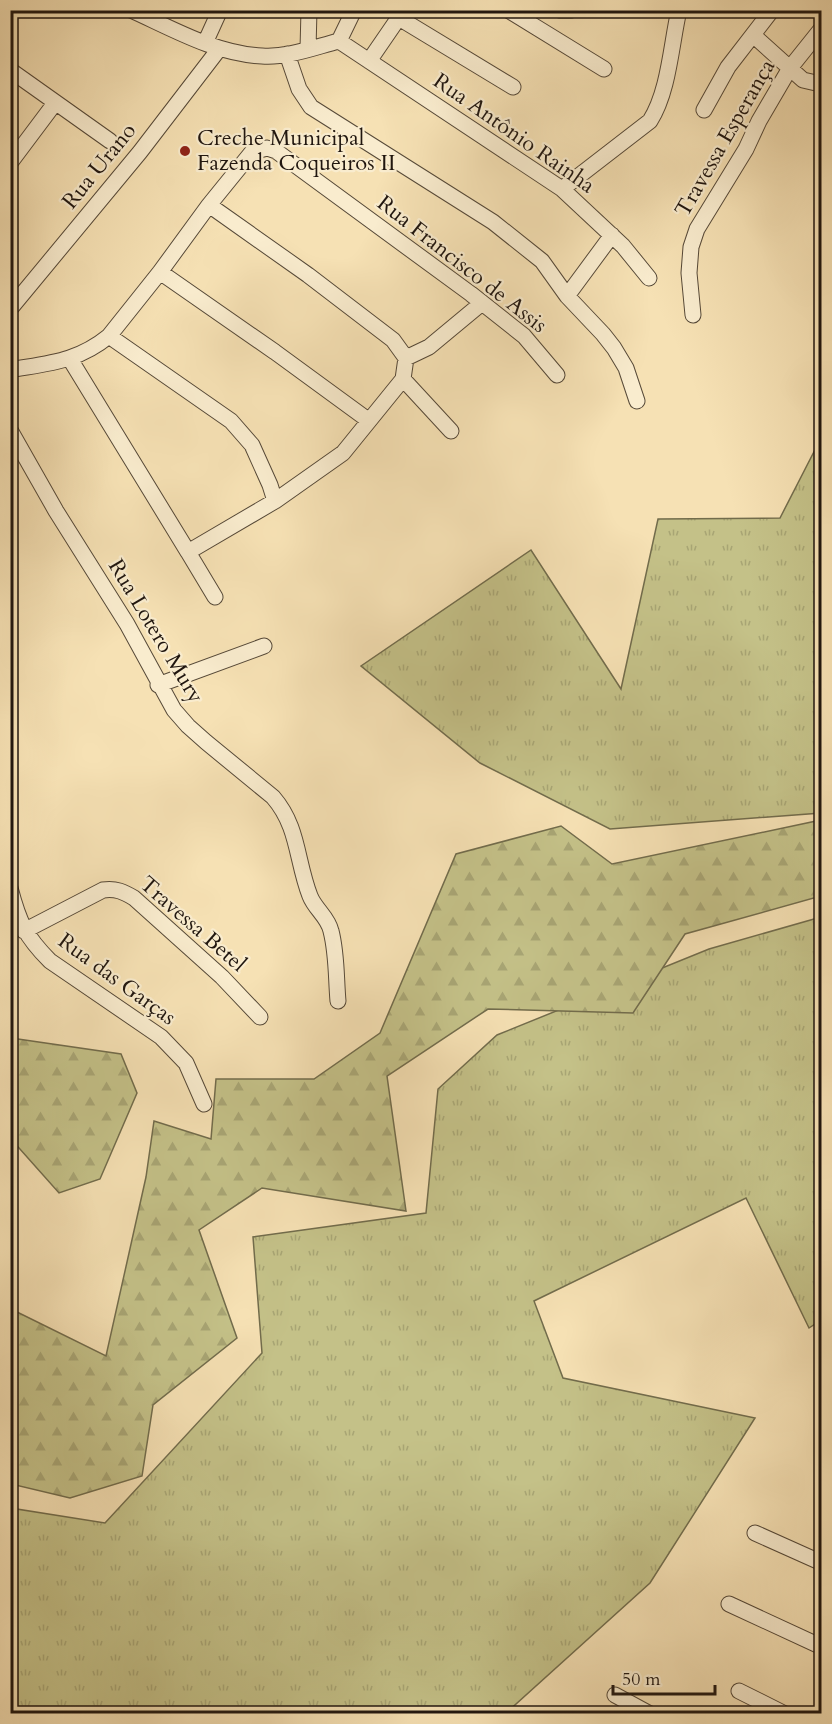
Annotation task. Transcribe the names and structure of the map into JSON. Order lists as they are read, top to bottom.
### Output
{
  "streets": {
    "street": [
      "Rua Antônio Rainha",
      "Travessa Esperança",
      "Rua Urano",
      "Rua Francisco de Assis",
      "Rua Lotero Mury",
      "Travessa Betel",
      "Rua das Garças"
    ]
  },
  "crossings": [
    ["Travessa Betel", "Rua das Garças"]
  ],
  "places": ["Creche Municipal Fazenda Coqueiros II"],
  "scale_bar": "50 m"
}
